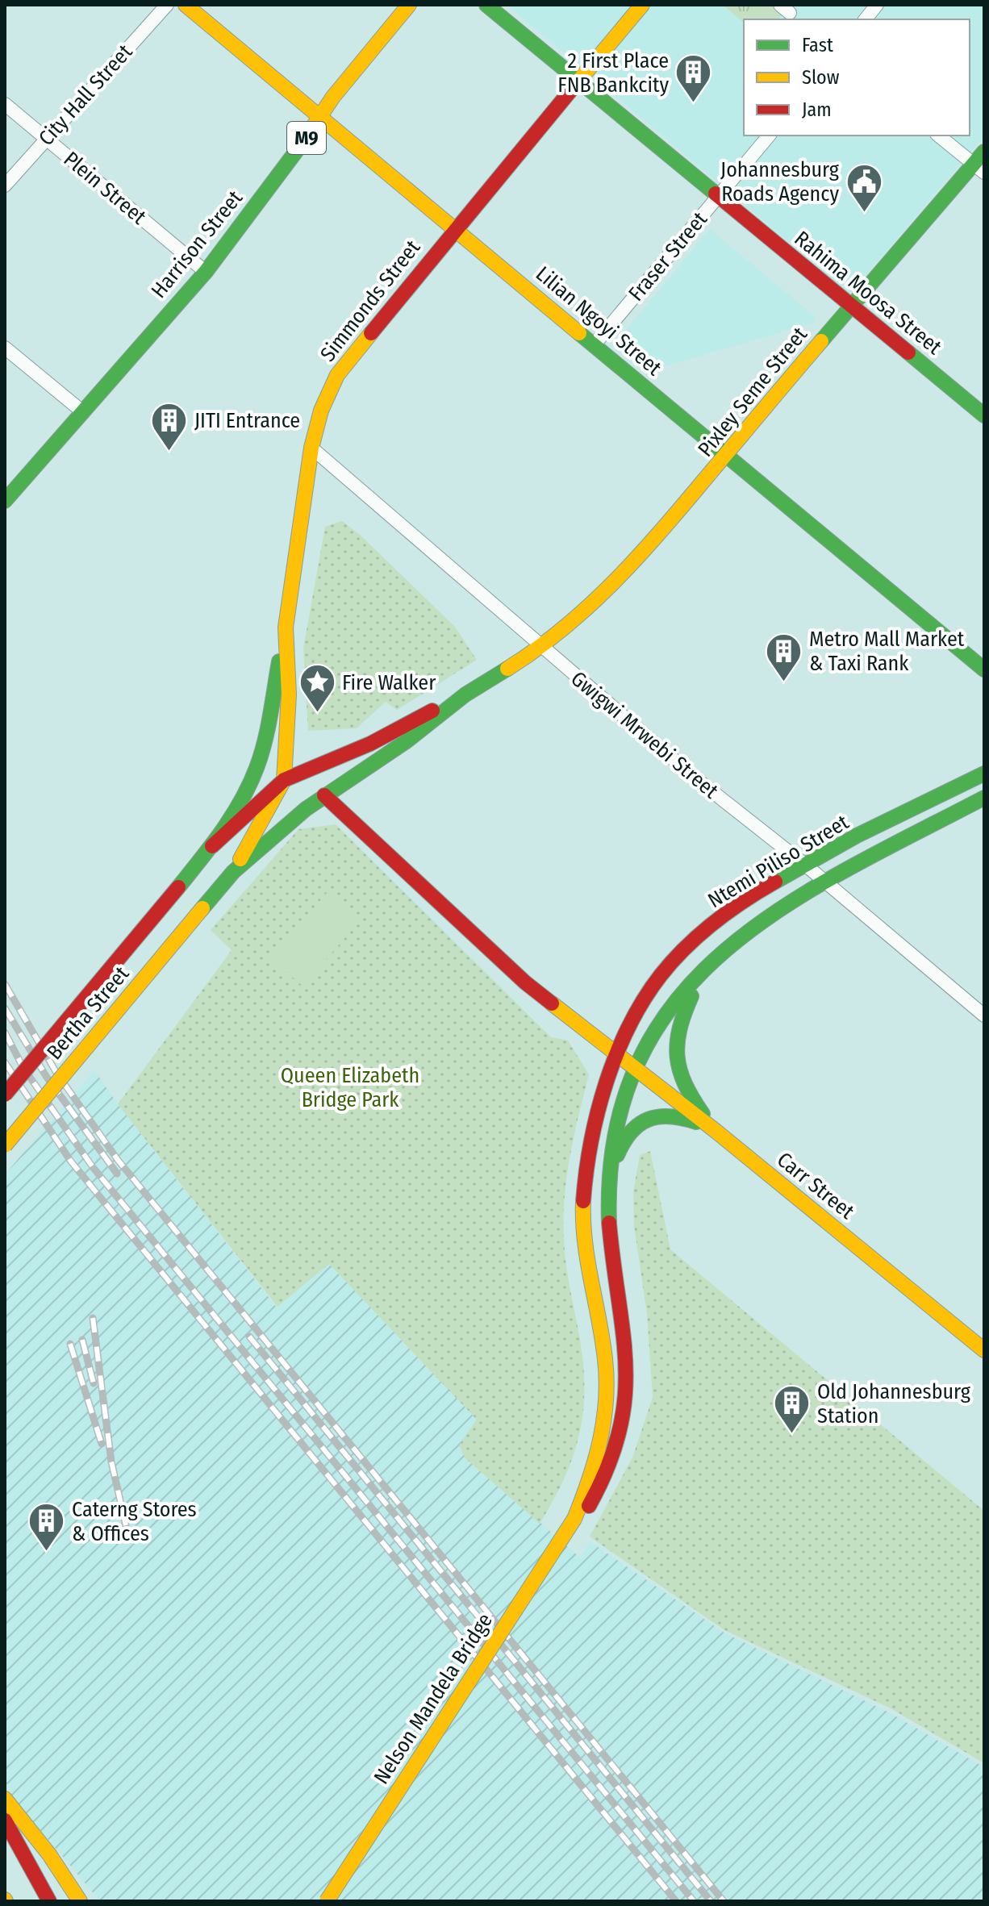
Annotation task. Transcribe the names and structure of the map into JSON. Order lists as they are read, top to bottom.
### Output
{
  "streets": {
    "street": [
      "City Hall Street",
      "M9",
      "Plein Street",
      "Harrison Street",
      "Fraser Street",
      "Rahima Moosa Street",
      "Simmonds Street",
      "Lilian Ngoyi Street",
      "Pixley Seme Street",
      "Gwigwi Mrwebi Street",
      "Ntemi Piliso Street",
      "Bertha Street",
      "Carr Street",
      "Nelson Mandela Bridge"
    ]
  },
  "crossings": [
    ["City Hall Street", "Plein Street"],
    ["Plein Street", "Harrison Street"],
    ["Harrison Street", "Lilian Ngoyi Street"],
    ["Fraser Street", "Rahima Moosa Street"],
    ["Fraser Street", "Lilian Ngoyi Street"],
    ["Rahima Moosa Street", "Simmonds Street"],
    ["Rahima Moosa Street", "Pixley Seme Street"],
    ["Simmonds Street", "Lilian Ngoyi Street"],
    ["Simmonds Street", "Gwigwi Mrwebi Street"],
    ["Simmonds Street", "Bertha Street"],
    ["Lilian Ngoyi Street", "Pixley Seme Street"],
    ["Pixley Seme Street", "Gwigwi Mrwebi Street"],
    ["Gwigwi Mrwebi Street", "Ntemi Piliso Street"],
    ["Ntemi Piliso Street", "Carr Street"],
    ["Ntemi Piliso Street", "Nelson Mandela Bridge"]
  ],
  "parks": ["Queen Elizabeth Bridge Park"],
  "places": {
    "building": [
      "2 First Place FNB Bankcity",
      "JITI Entrance",
      "Metro Mall Market & Taxi Rank",
      "Old Johannesburg Station",
      "Caterng Stores & Offices"
    ],
    "public building": ["Johannesburg Roads Agency"],
    "place": ["Fire Walker"]
  },
  "legend": ["Fast", "Slow", "Jam"]
}
